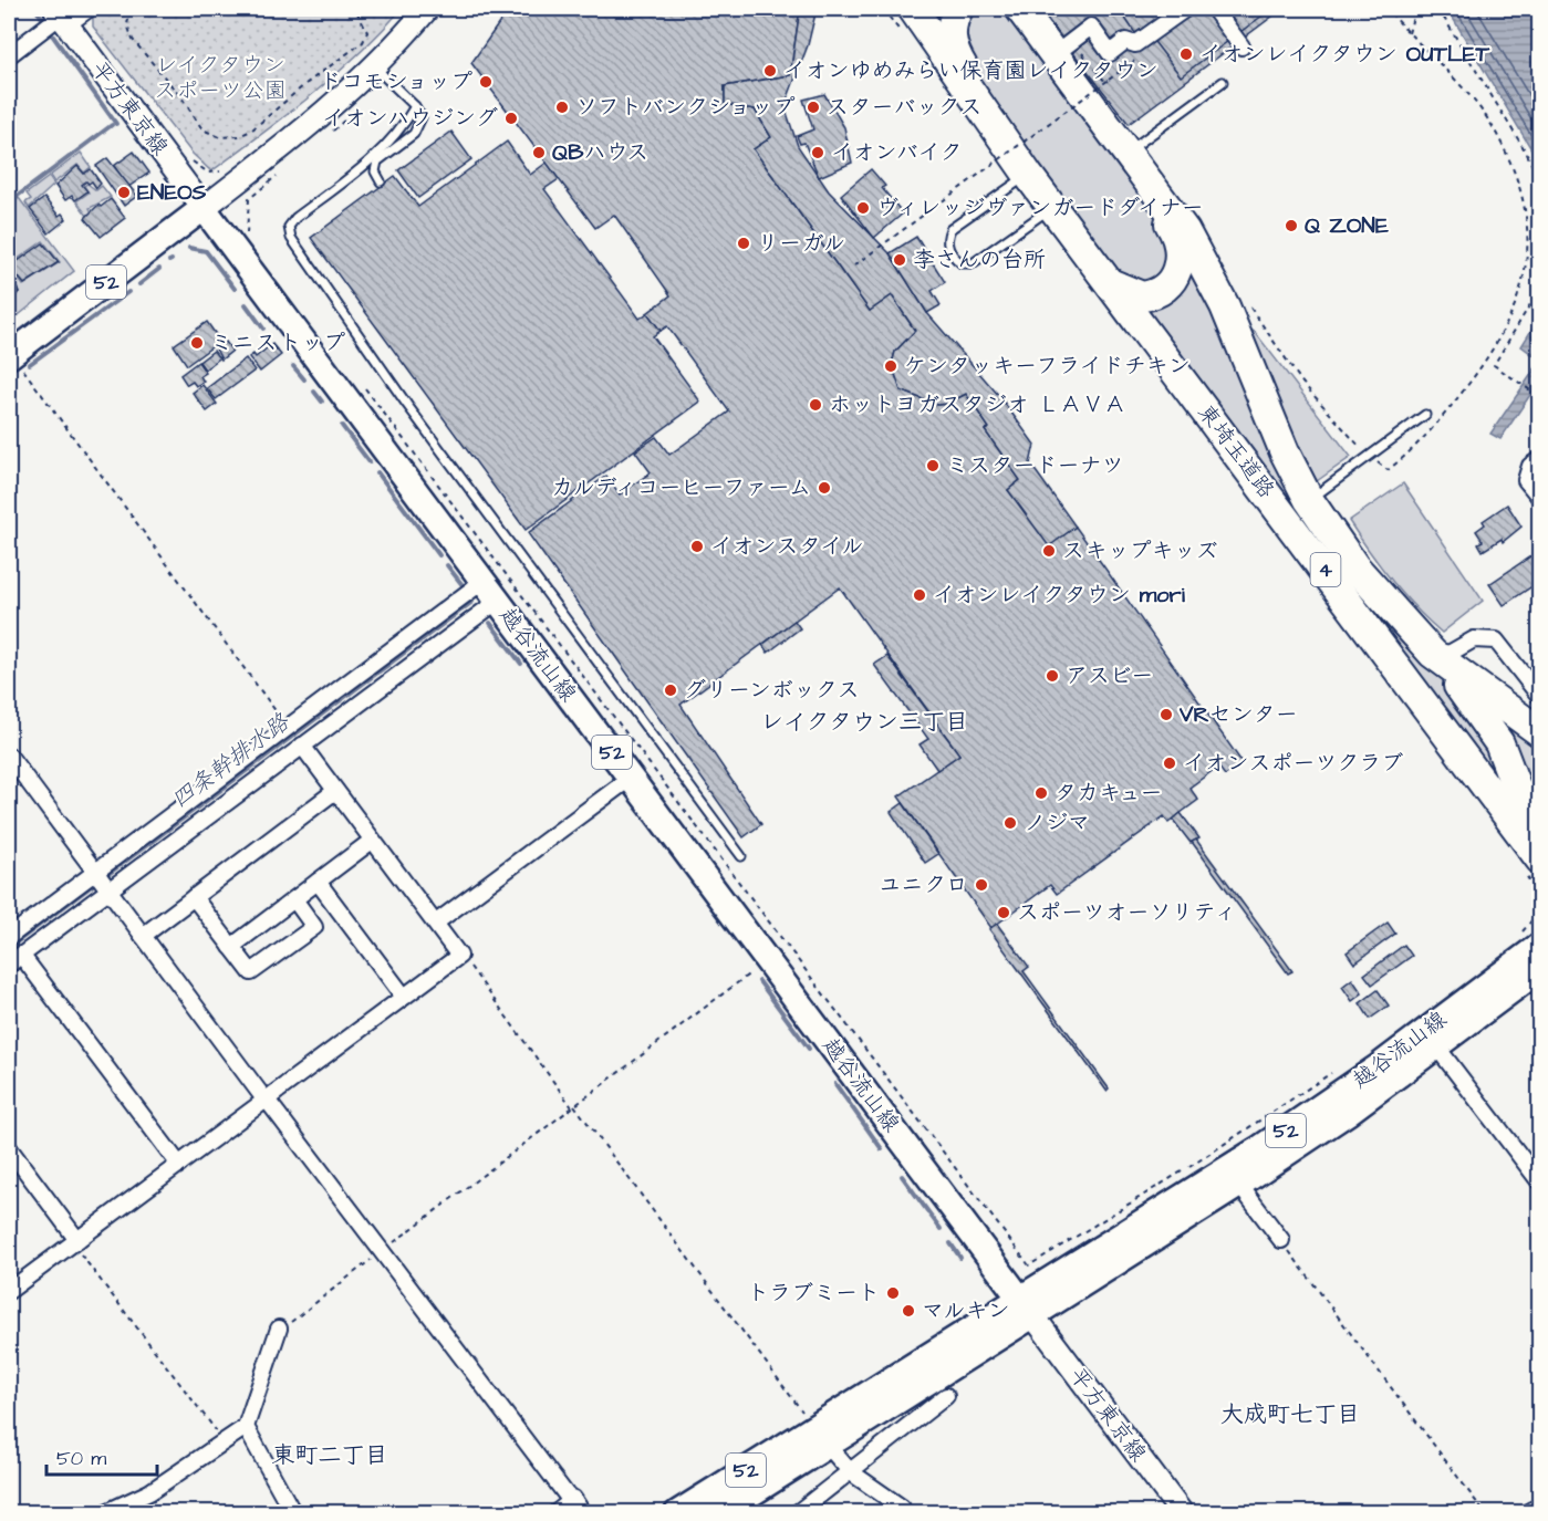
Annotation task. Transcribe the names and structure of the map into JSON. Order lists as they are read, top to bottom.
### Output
{
  "streets": {
    "highway": ["東埼玉道路", "4"],
    "main road": ["平方東京線", "52", "越谷流山線"]
  },
  "crossings": [
    ["平方東京線", "52"],
    ["平方東京線", "越谷流山線"],
    ["52", "越谷流山線"],
    ["東埼玉道路", "4"]
  ],
  "districts": ["レイクタウン三丁目", "大成町七丁目", "東町二丁目"],
  "water": ["四条幹排水路"],
  "parks": ["レイクタウン スポーツ公園"],
  "places": [
    "イオンレイクタウン OUTLET",
    "イオンゆめみらい保育園レイクタウン",
    "ドコモショップ",
    "ソフトバンクショップ",
    "スターバックス",
    "イオンハウジング",
    "QBハウス",
    "イオンバイク",
    "ENEOS",
    "ヴィレッジヴァンガードダイナー",
    "Q ZONE",
    "リーガル",
    "李さんの台所",
    "ミニストップ",
    "ケンタッキーフライドチキン",
    "ホットヨガスタジオ ＬＡＶＡ",
    "ミスタードーナツ",
    "カルディコーヒーファーム",
    "イオンスタイル",
    "スキップキッズ",
    "イオンレイクタウン mori",
    "アスビー",
    "グリーンボックス",
    "VRセンター",
    "イオンスポーツクラブ",
    "タカキュー",
    "ノジマ",
    "ユニクロ",
    "スポーツオーソリティ",
    "トラブミート",
    "マルキン"
  ],
  "scale_bar": "50 m"
}
